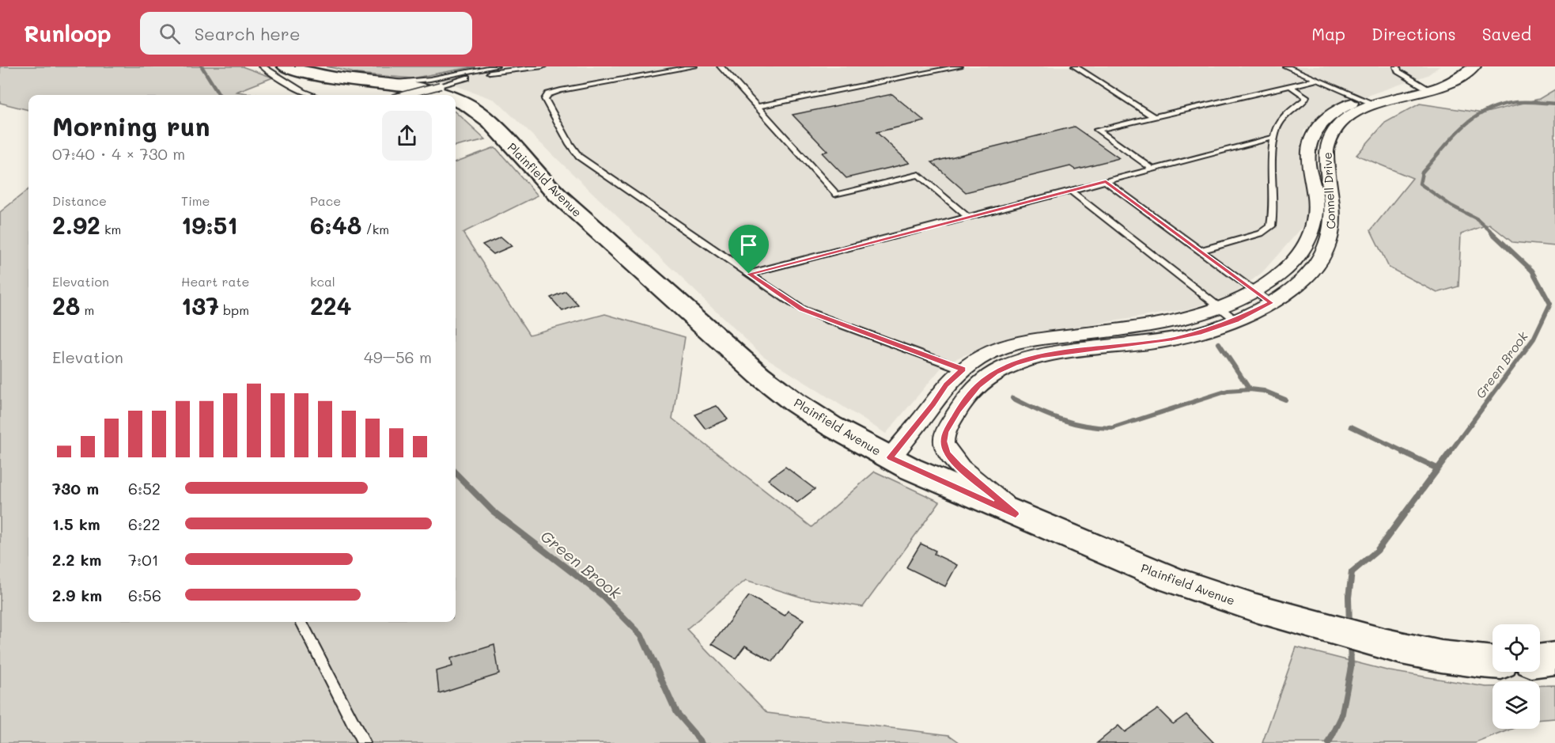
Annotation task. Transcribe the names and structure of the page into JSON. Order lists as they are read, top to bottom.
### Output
{
  "streets": {
    "main road": ["Plainfield Avenue"],
    "street": ["Connell Drive"]
  },
  "crossings": [
    ["Plainfield Avenue", "Connell Drive"]
  ],
  "water": ["Green Brook"],
  "page": {
    "header": "Runloop",
    "search": "Search here",
    "nav": ["Map", "Directions", "Saved"],
    "heading": ["Morning run", "07:40 · 4 × 730 m"],
    "stats": [
      ["Distance", "2.92 km"],
      ["Time", "19:51"],
      ["Pace", "6:48 /km"],
      ["Elevation", "28 m"],
      ["Heart rate", "137 bpm"],
      ["kcal", "224"]
    ],
    "chart": ["Elevation", "49–56 m"],
    "list": [
      {
        "name": "730 m",
        "note": "6:52"
      },
      {
        "name": "1.5 km",
        "note": "6:22"
      },
      {
        "name": "2.2 km",
        "note": "7:01"
      },
      {
        "name": "2.9 km",
        "note": "6:56"
      }
    ]
  }
}
